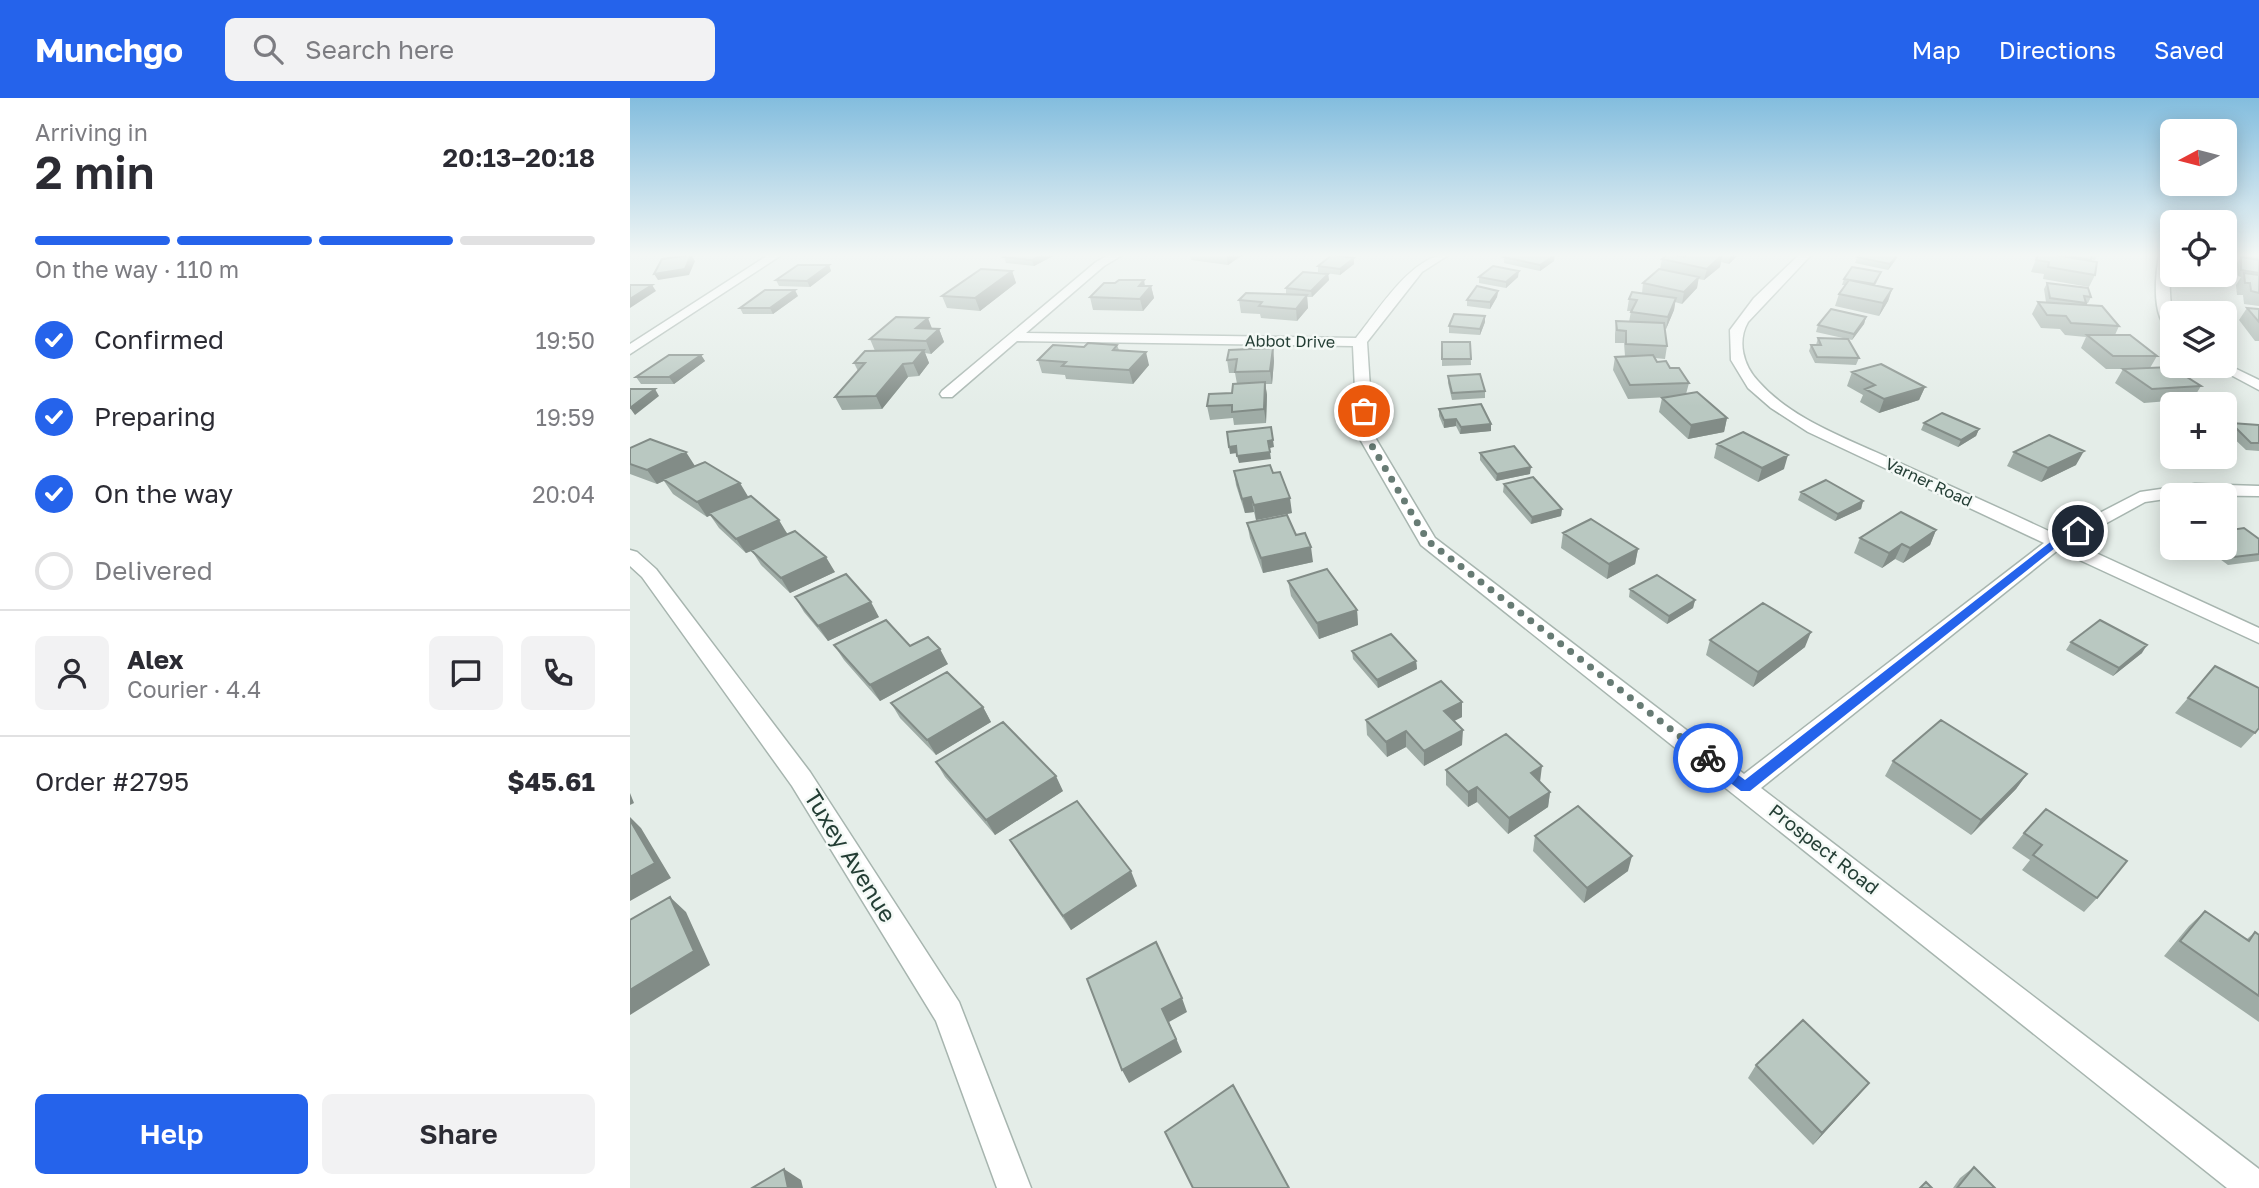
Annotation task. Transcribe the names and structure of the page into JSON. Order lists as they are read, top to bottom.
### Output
{
  "streets": {
    "street": [
      "Abbot Drive",
      "Varner Road",
      "Prospect Road",
      "Tuxey Avenue"
    ]
  },
  "crossings": [
    ["Abbot Drive", "Prospect Road"]
  ],
  "north": "left",
  "page": {
    "header": "Munchgo",
    "search": "Search here",
    "nav": ["Map", "Directions", "Saved"],
    "heading": ["2 min", "Arriving in", "20:13–20:18"],
    "panel": [
      "Alex",
      "Courier · 4.4",
      "Order #2795",
      "$45.61"
    ],
    "map_buttons": ["+", "−"],
    "bar": "On the way · 110 m",
    "list": [
      ["Confirmed", "19:50"],
      ["Preparing", "19:59"],
      ["On the way", "20:04"],
      "Delivered"
    ],
    "buttons": ["Help", "Share"]
  }
}
